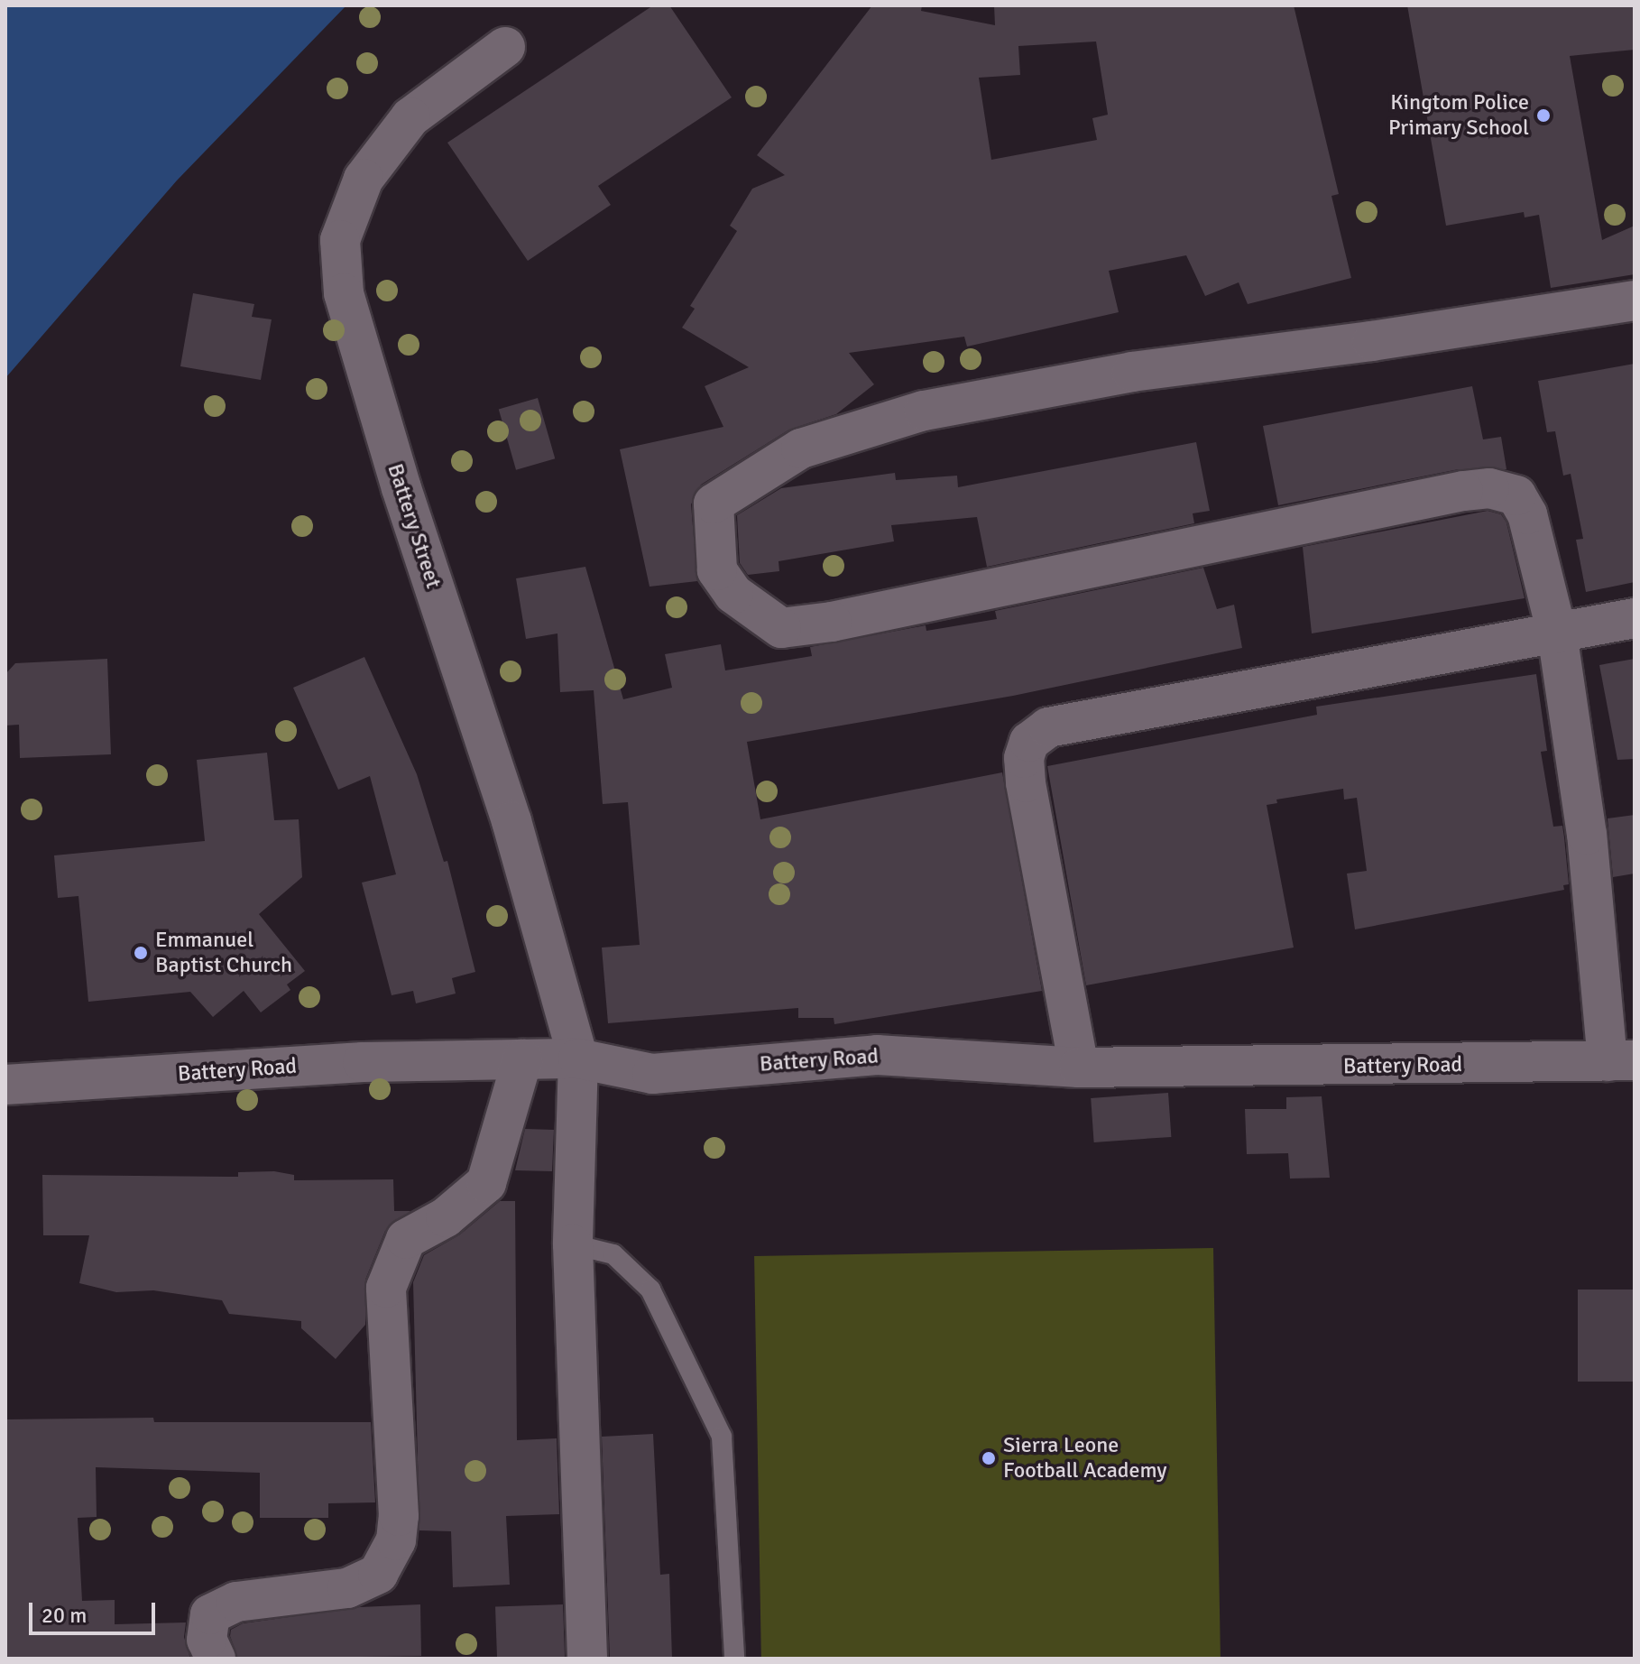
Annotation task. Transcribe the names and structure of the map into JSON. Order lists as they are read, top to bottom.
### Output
{
  "streets": {
    "street": ["Battery Street", "Battery Road"]
  },
  "crossings": [
    ["Battery Street", "Battery Road"]
  ],
  "places": ["Kingtom Police Primary School", "Emmanuel Baptist Church", "Sierra Leone Football Academy"],
  "scale_bar": "20 m"
}
